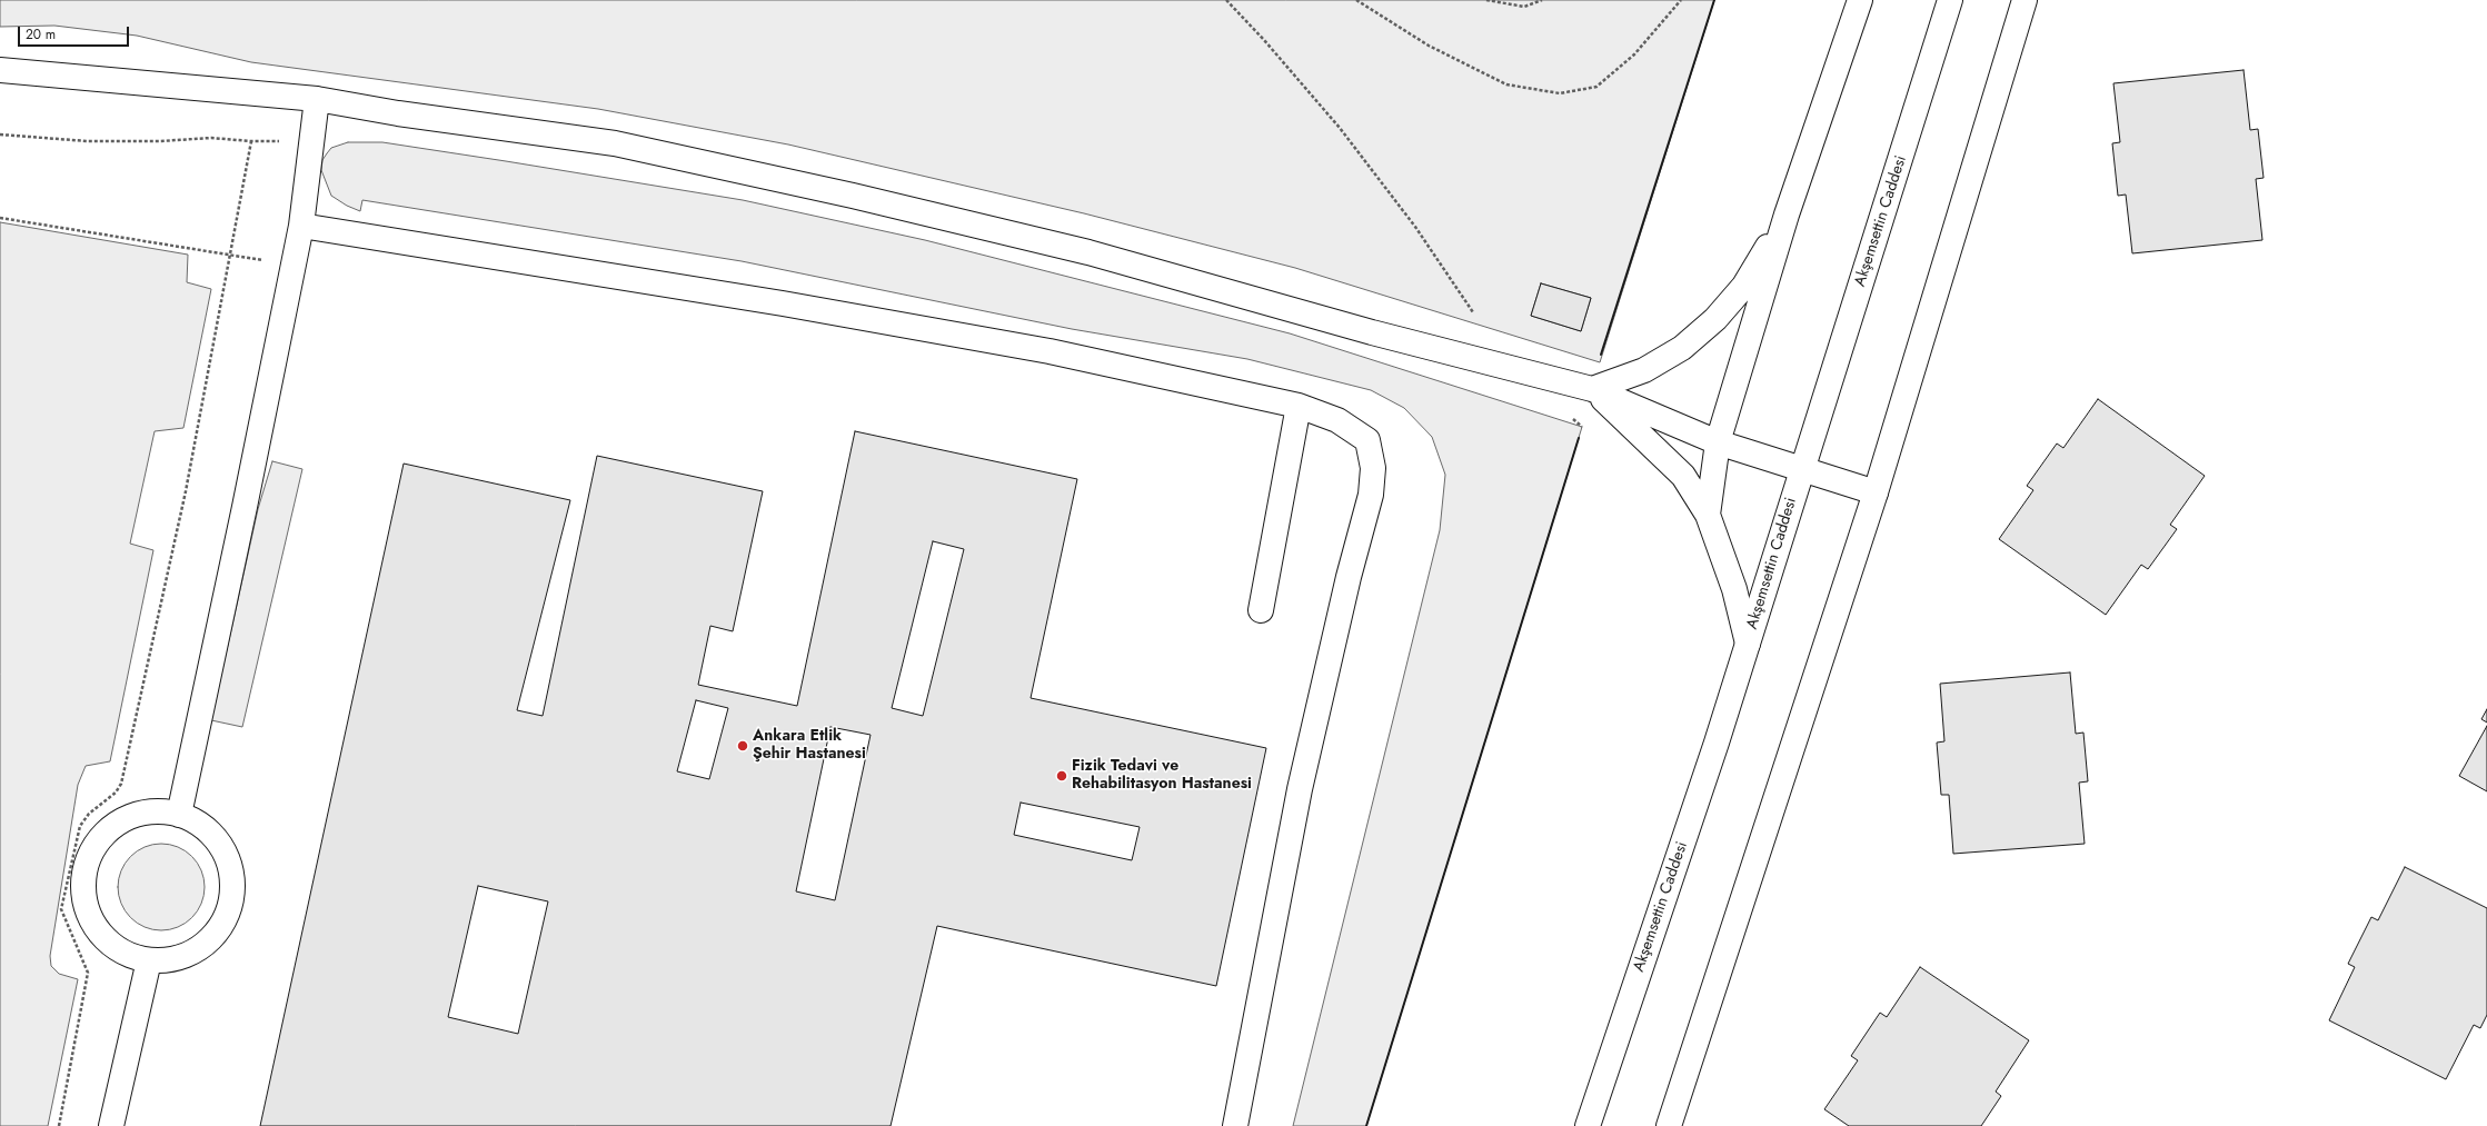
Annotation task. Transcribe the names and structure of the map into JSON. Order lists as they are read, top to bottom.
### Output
{
  "streets": {
    "main road": ["Akşemsettin Caddesi"]
  },
  "places": ["Ankara Etlik Şehir Hastanesi", "Fizik Tedavi ve Rehabilitasyon Hastanesi"],
  "scale_bar": "20 m"
}
